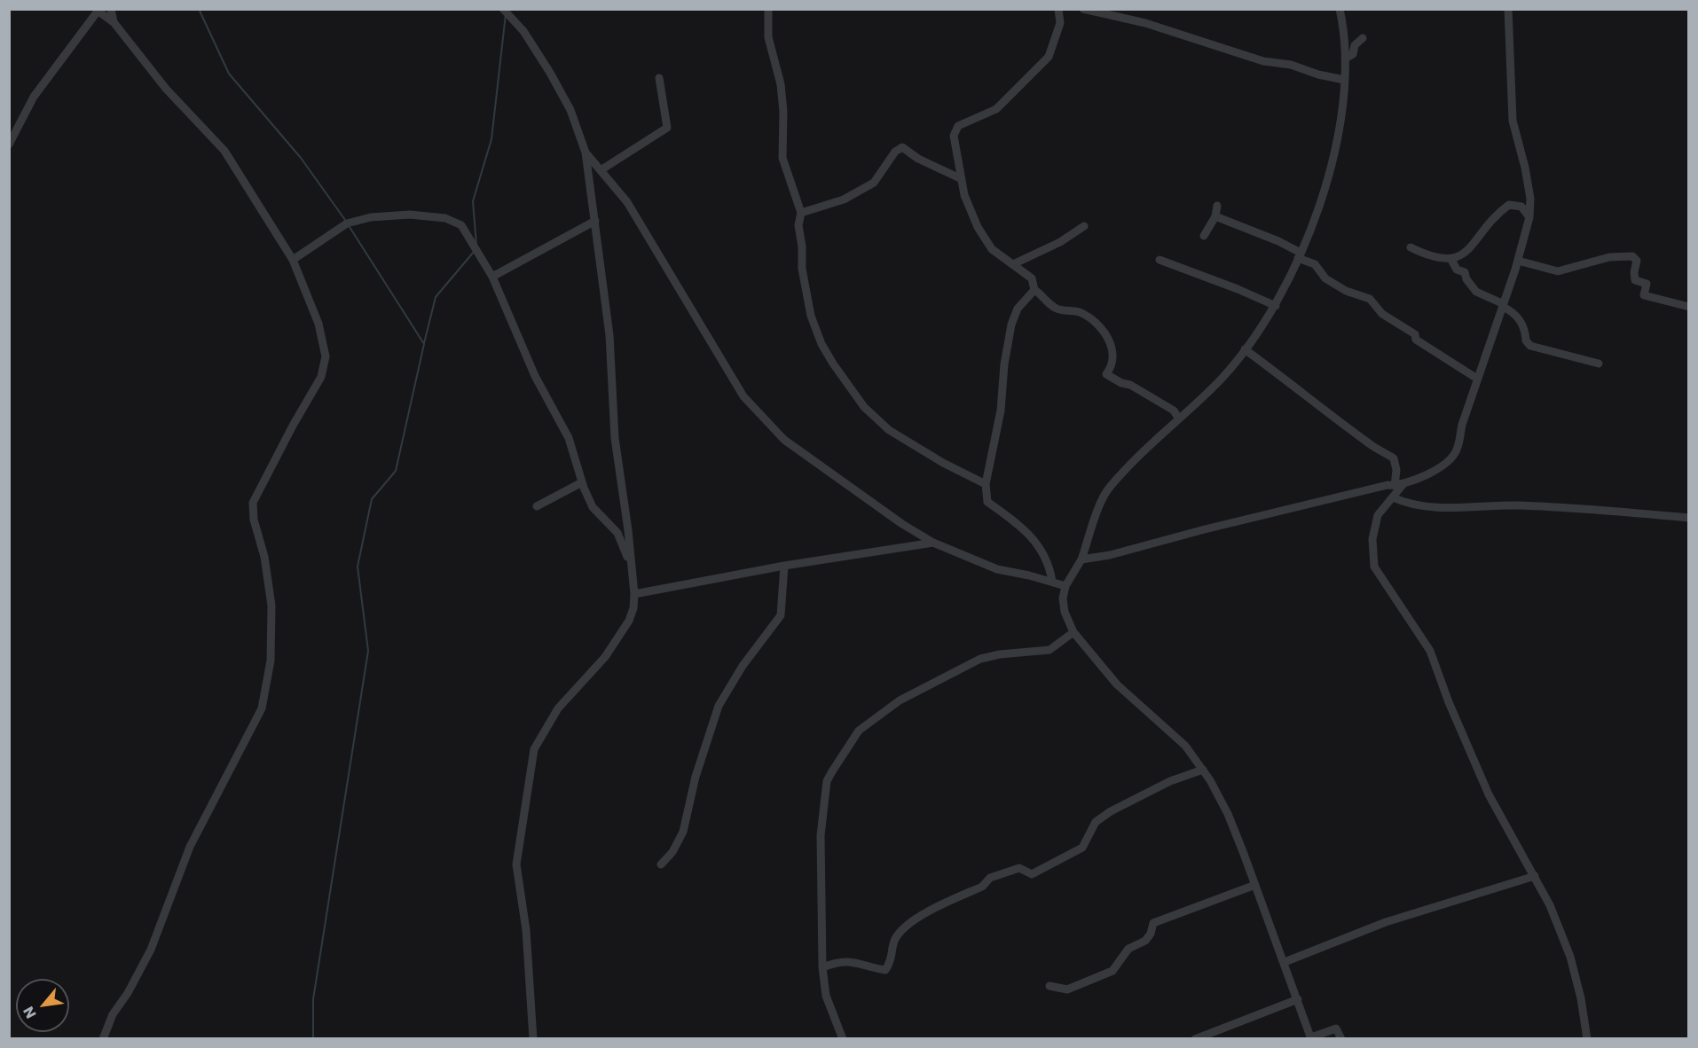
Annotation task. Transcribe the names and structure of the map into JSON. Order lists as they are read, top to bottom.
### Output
{
  "north": "bottom left"
}
